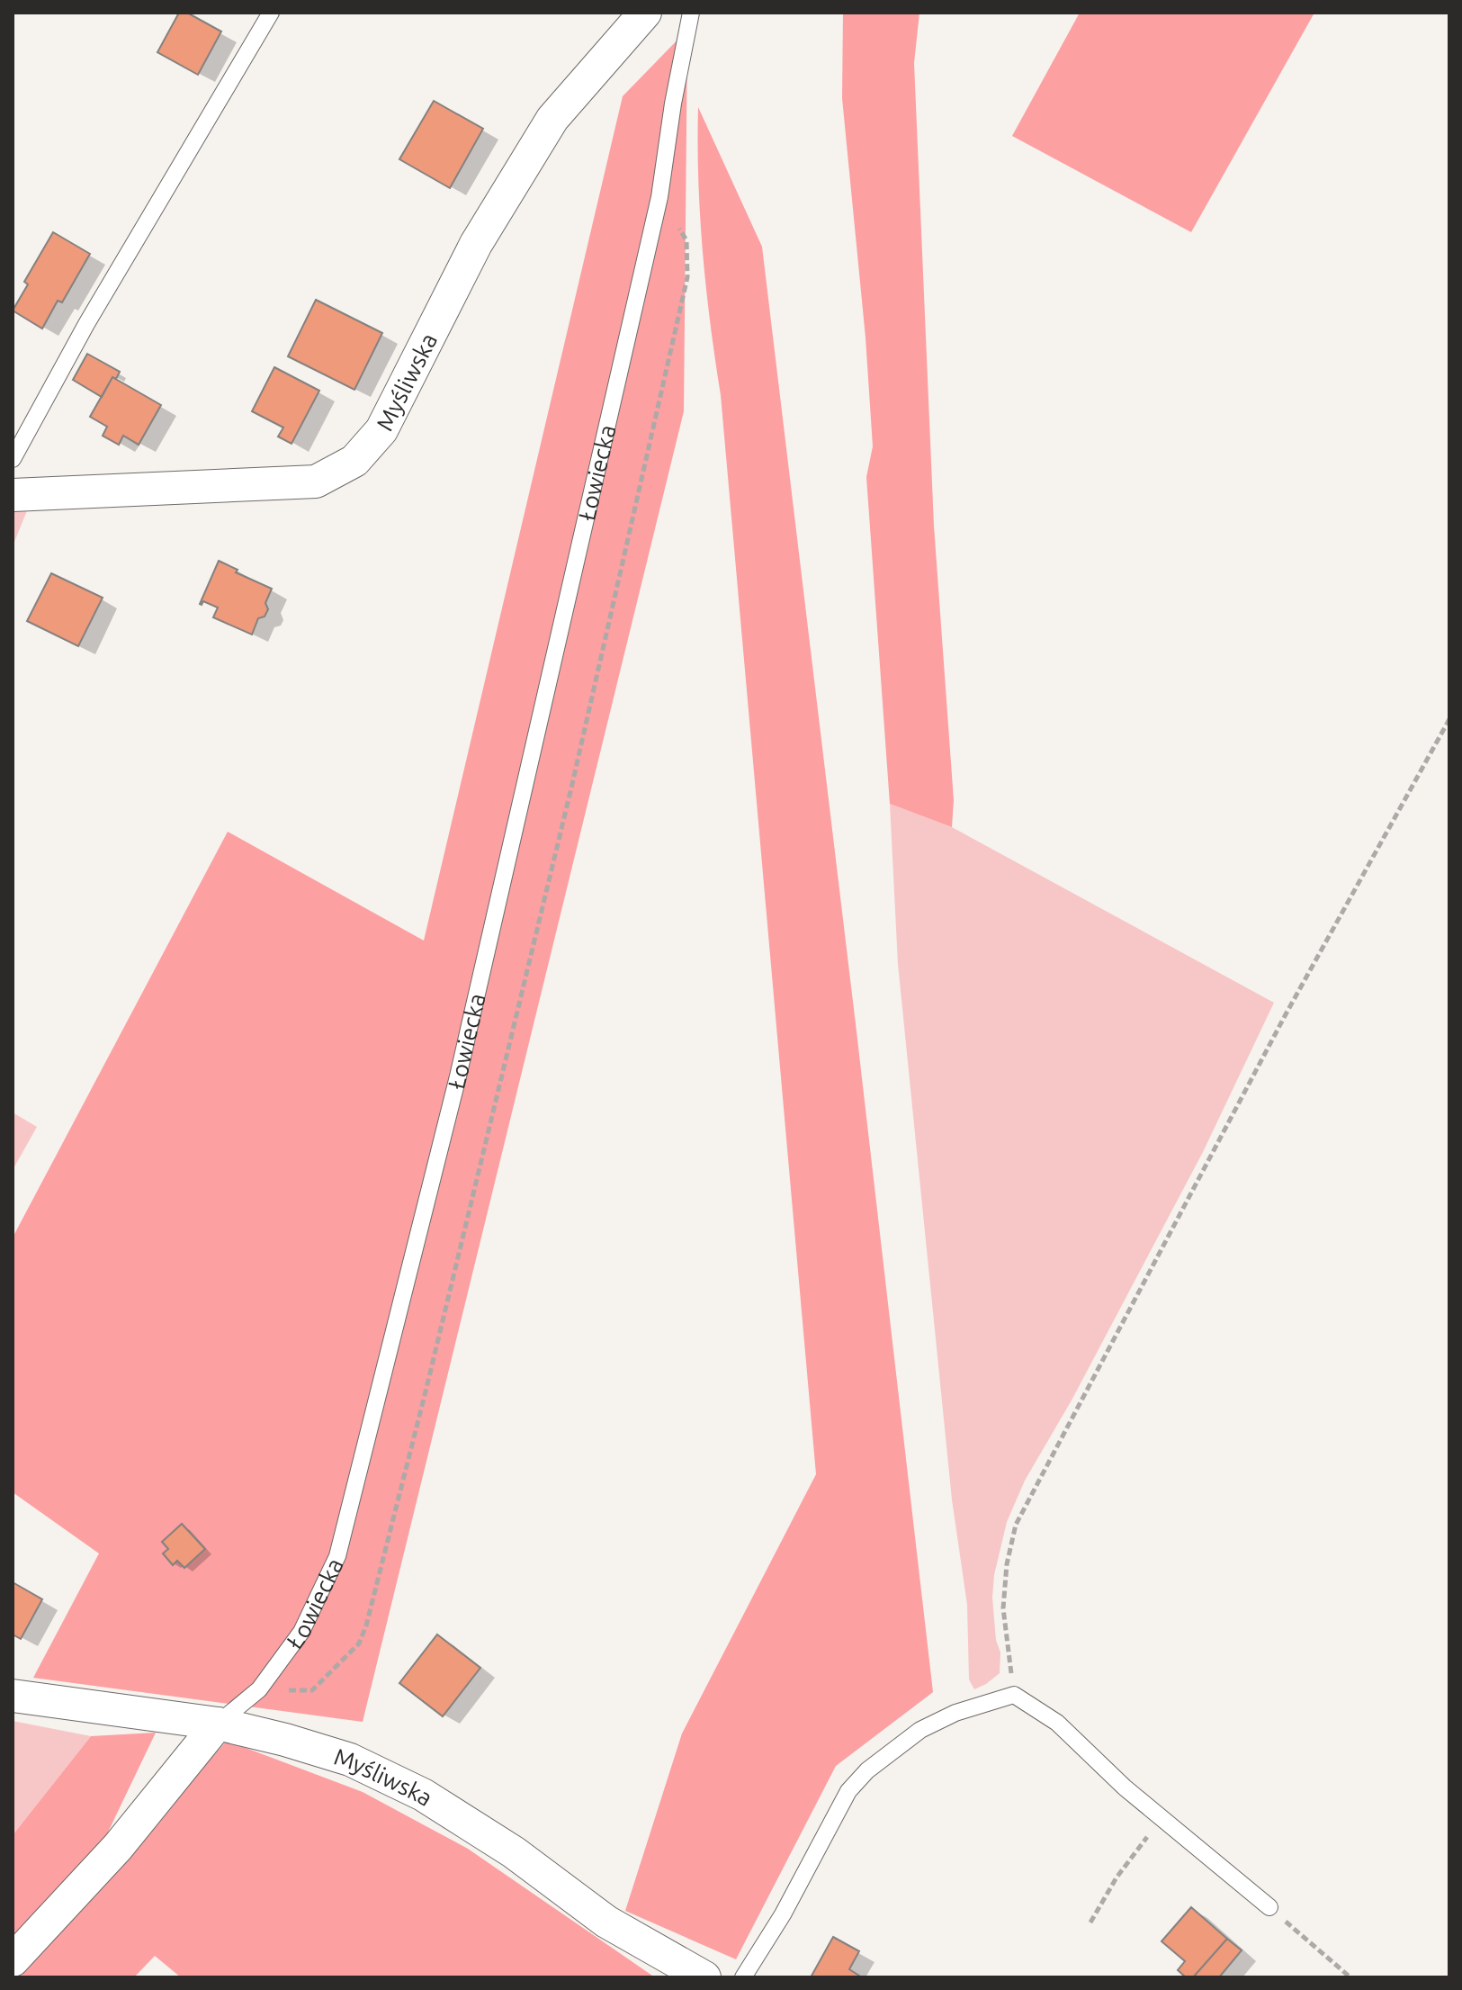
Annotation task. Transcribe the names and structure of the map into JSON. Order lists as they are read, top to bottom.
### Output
{
  "streets": {
    "street": ["Myśliwska", "Łowiecka"]
  },
  "crossings": [
    ["Myśliwska", "Łowiecka"]
  ]
}
